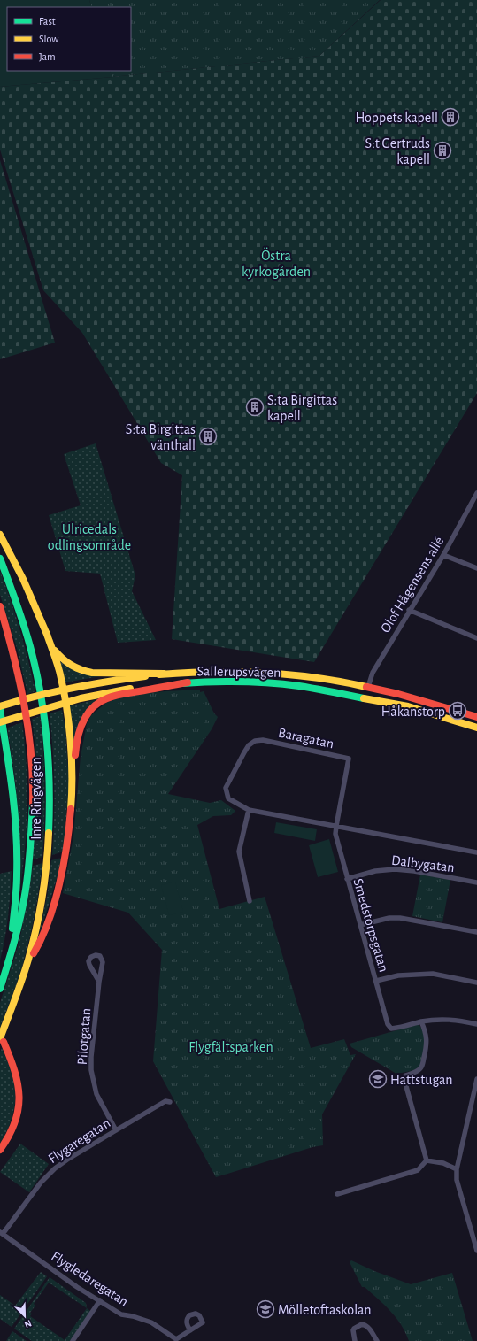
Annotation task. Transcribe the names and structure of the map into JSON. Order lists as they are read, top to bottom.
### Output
{
  "streets": {
    "main road": ["Sallerupsvägen", "Inre Ringvägen"],
    "street": [
      "Olof Hågensens allé",
      "Baragatan",
      "Dalbygatan",
      "Smedstorpsgatan",
      "Pilotgatan",
      "Flygaregatan",
      "Flygledaregatan"
    ]
  },
  "crossings": [
    ["Olof Hågensens allé", "Sallerupsvägen"],
    ["Baragatan", "Smedstorpsgatan"],
    ["Dalbygatan", "Smedstorpsgatan"],
    ["Pilotgatan", "Flygaregatan"],
    ["Flygaregatan", "Flygledaregatan"]
  ],
  "parks": ["Östra kyrkogården", "Ulricedals odlingsområde", "Flygfältsparken"],
  "places": {
    "building": [
      "Hoppets kapell",
      "S:t Gertruds kapell",
      "S:ta Birgittas kapell",
      "S:ta Birgittas vänthall"
    ],
    "bus stop": ["Håkanstorp"],
    "school or university": ["Hattstugan", "Mölletoftaskolan"]
  },
  "legend": ["Fast", "Slow", "Jam"],
  "north": "bottom right"
}
